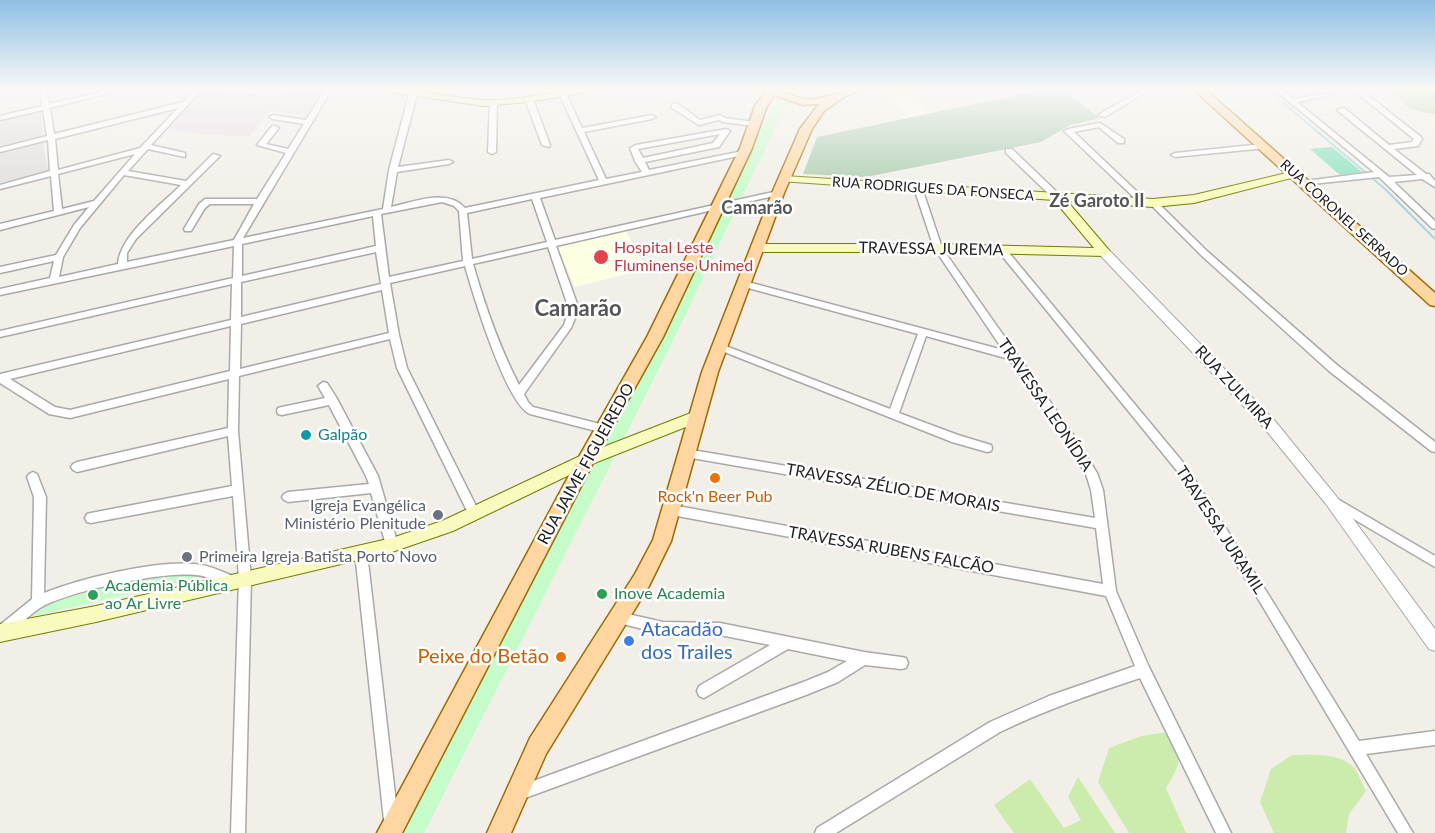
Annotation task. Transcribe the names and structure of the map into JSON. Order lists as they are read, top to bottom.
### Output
{
  "streets": {
    "main road": [
      "RUA RODRIGUES DA FONSECA",
      "RUA CORONEL SERRADO",
      "TRAVESSA JUREMA",
      "RUA ZULMIRA",
      "RUA JAIME FIGUEIREDO"
    ],
    "street": [
      "TRAVESSA LEONÍDIA",
      "TRAVESSA ZÉLIO DE MORAIS",
      "TRAVESSA JURAMIL",
      "TRAVESSA RUBENS FALCÃO"
    ]
  },
  "crossings": [
    ["RUA RODRIGUES DA FONSECA", "RUA CORONEL SERRADO"],
    ["RUA RODRIGUES DA FONSECA", "RUA ZULMIRA"],
    ["RUA RODRIGUES DA FONSECA", "TRAVESSA LEONÍDIA"],
    ["TRAVESSA JUREMA", "RUA ZULMIRA"],
    ["TRAVESSA JUREMA", "TRAVESSA LEONÍDIA"],
    ["TRAVESSA JUREMA", "TRAVESSA JURAMIL"],
    ["TRAVESSA LEONÍDIA", "TRAVESSA ZÉLIO DE MORAIS"],
    ["TRAVESSA LEONÍDIA", "TRAVESSA RUBENS FALCÃO"]
  ],
  "districts": ["Zé Garoto II", "Camarão", "Camarão"],
  "places": [
    "Hospital Leste Fluminense Unimed",
    "Galpão",
    "Rock'n Beer Pub",
    "Igreja Evangélica Ministério Plenitude",
    "Primeira Igreja Batista Porto Novo",
    "Inove Academia",
    "Academia Pública ao Ar Livre",
    "Atacadão dos Trailes",
    "Peixe do Betão"
  ]
}
